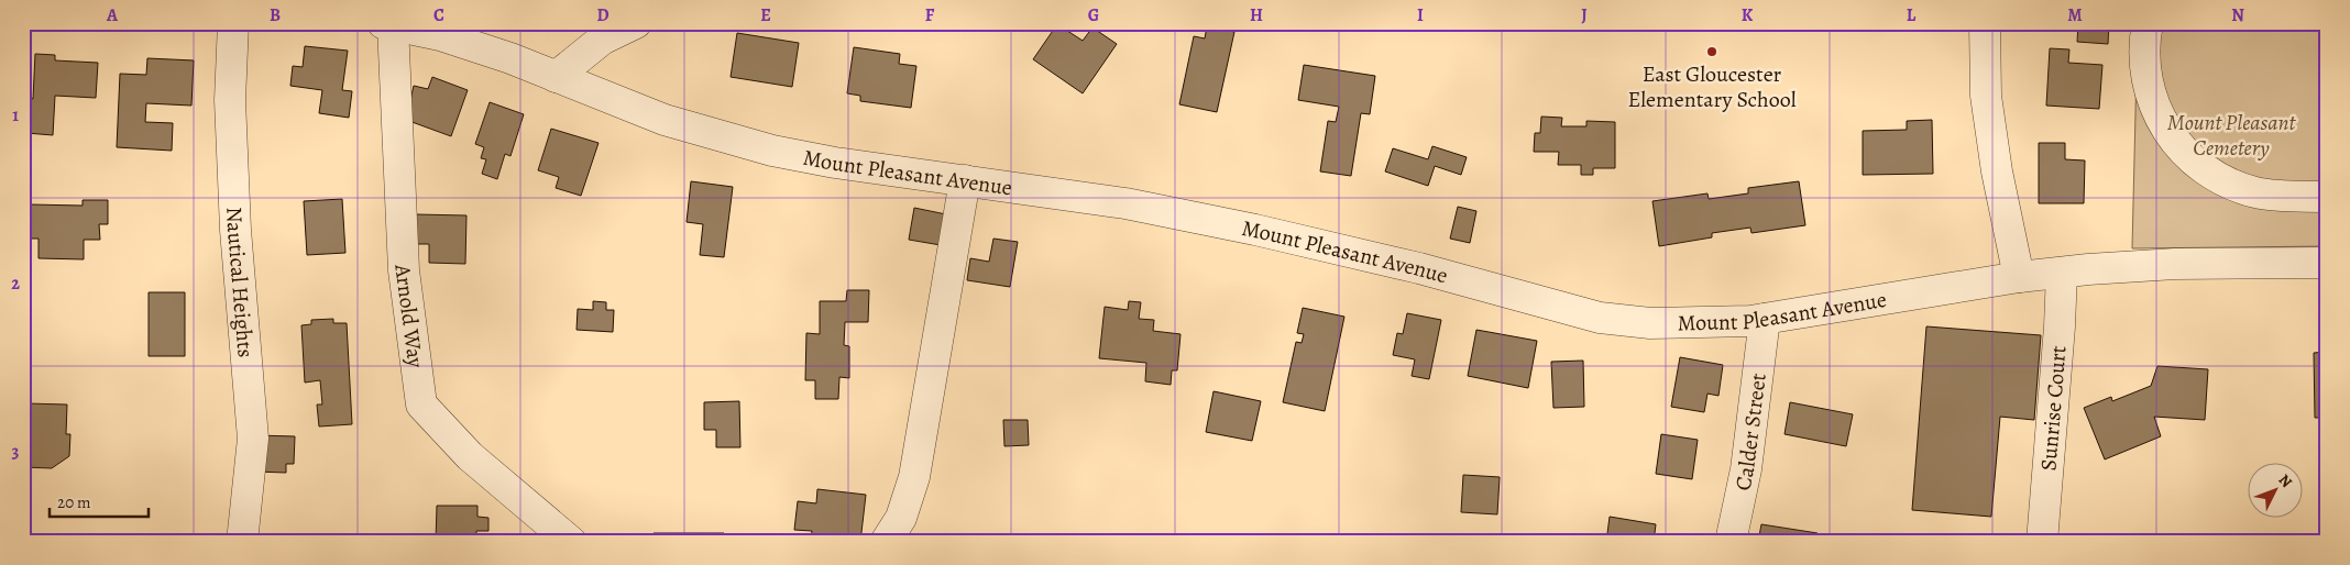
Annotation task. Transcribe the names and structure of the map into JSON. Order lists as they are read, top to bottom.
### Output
{
  "streets": {
    "street": [
      "Mount Pleasant Avenue",
      "Nautical Heights",
      "Arnold Way",
      "Sunrise Court",
      "Calder Street"
    ]
  },
  "crossings": [
    ["Mount Pleasant Avenue", "Arnold Way"],
    ["Mount Pleasant Avenue", "Sunrise Court"],
    ["Mount Pleasant Avenue", "Calder Street"]
  ],
  "parks": ["Mount Pleasant Cemetery"],
  "places": ["East Gloucester Elementary School"],
  "scale_bar": "20 m",
  "north": "top right",
  "grid": {
    "columns": [
      "A",
      "B",
      "C",
      "D",
      "E",
      "F",
      "G",
      "H",
      "I",
      "J",
      "K",
      "L",
      "M",
      "N"
    ],
    "rows": ["1", "2", "3"]
  }
}
